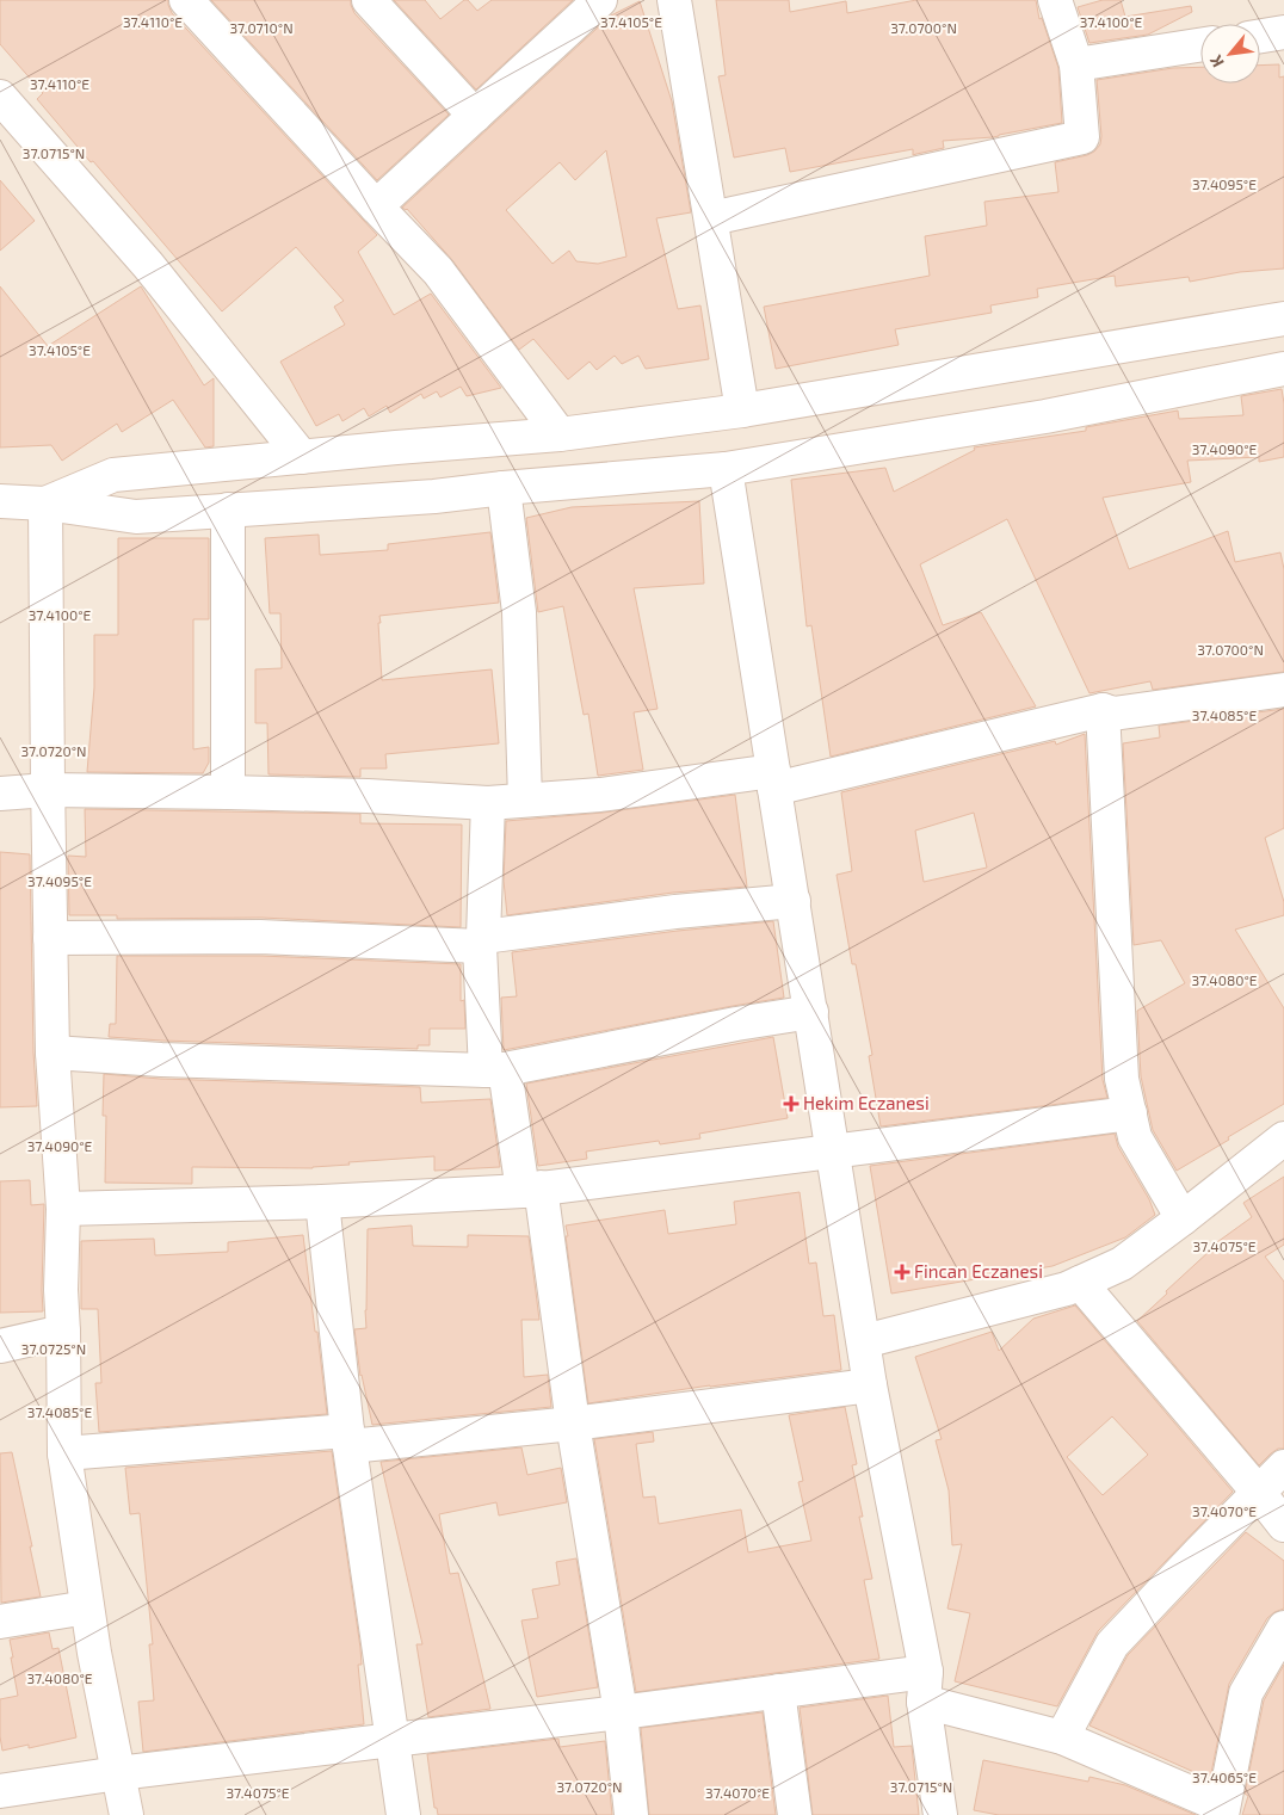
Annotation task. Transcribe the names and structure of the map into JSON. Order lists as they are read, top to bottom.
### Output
{
  "places": {
    "health": ["Hekim Eczanesi", "Fincan Eczanesi"]
  },
  "north": "bottom left",
  "coordinates": [
    "37.4105°E",
    "37.4110°E",
    "37.4100°E",
    "37.0710°N",
    "37.0700°N",
    "37.0715°N",
    "37.4095°E",
    "37.4090°E",
    "37.4085°E",
    "37.0720°N",
    "37.4080°E",
    "37.4075°E",
    "37.0725°N",
    "37.4070°E",
    "37.4065°E"
  ]
}
